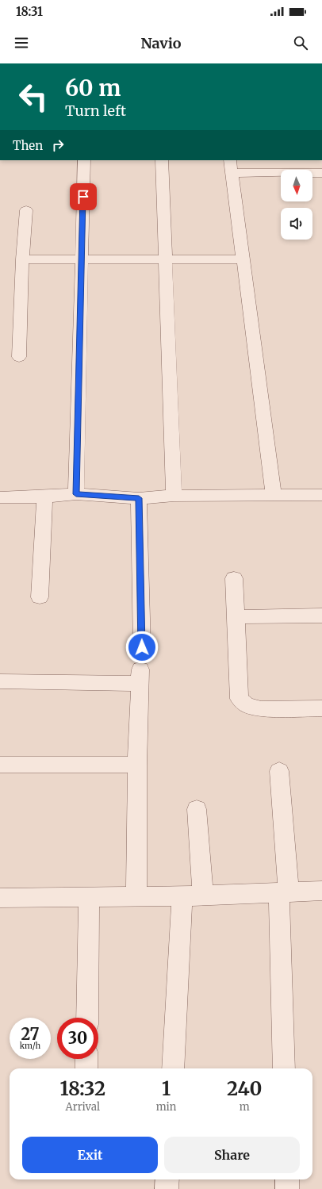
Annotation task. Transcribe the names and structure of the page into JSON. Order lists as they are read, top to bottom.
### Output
{
  "north": "bottom",
  "page": {
    "status": "18:31",
    "header": "Navio",
    "turn": ["60 m", "Turn left"],
    "then": "Then",
    "speed": "27 km/h",
    "limit": "30",
    "eta": [
      "18:32",
      "Arrival",
      "1",
      "min",
      "240",
      "m"
    ],
    "buttons": ["Exit", "Share"]
  }
}
